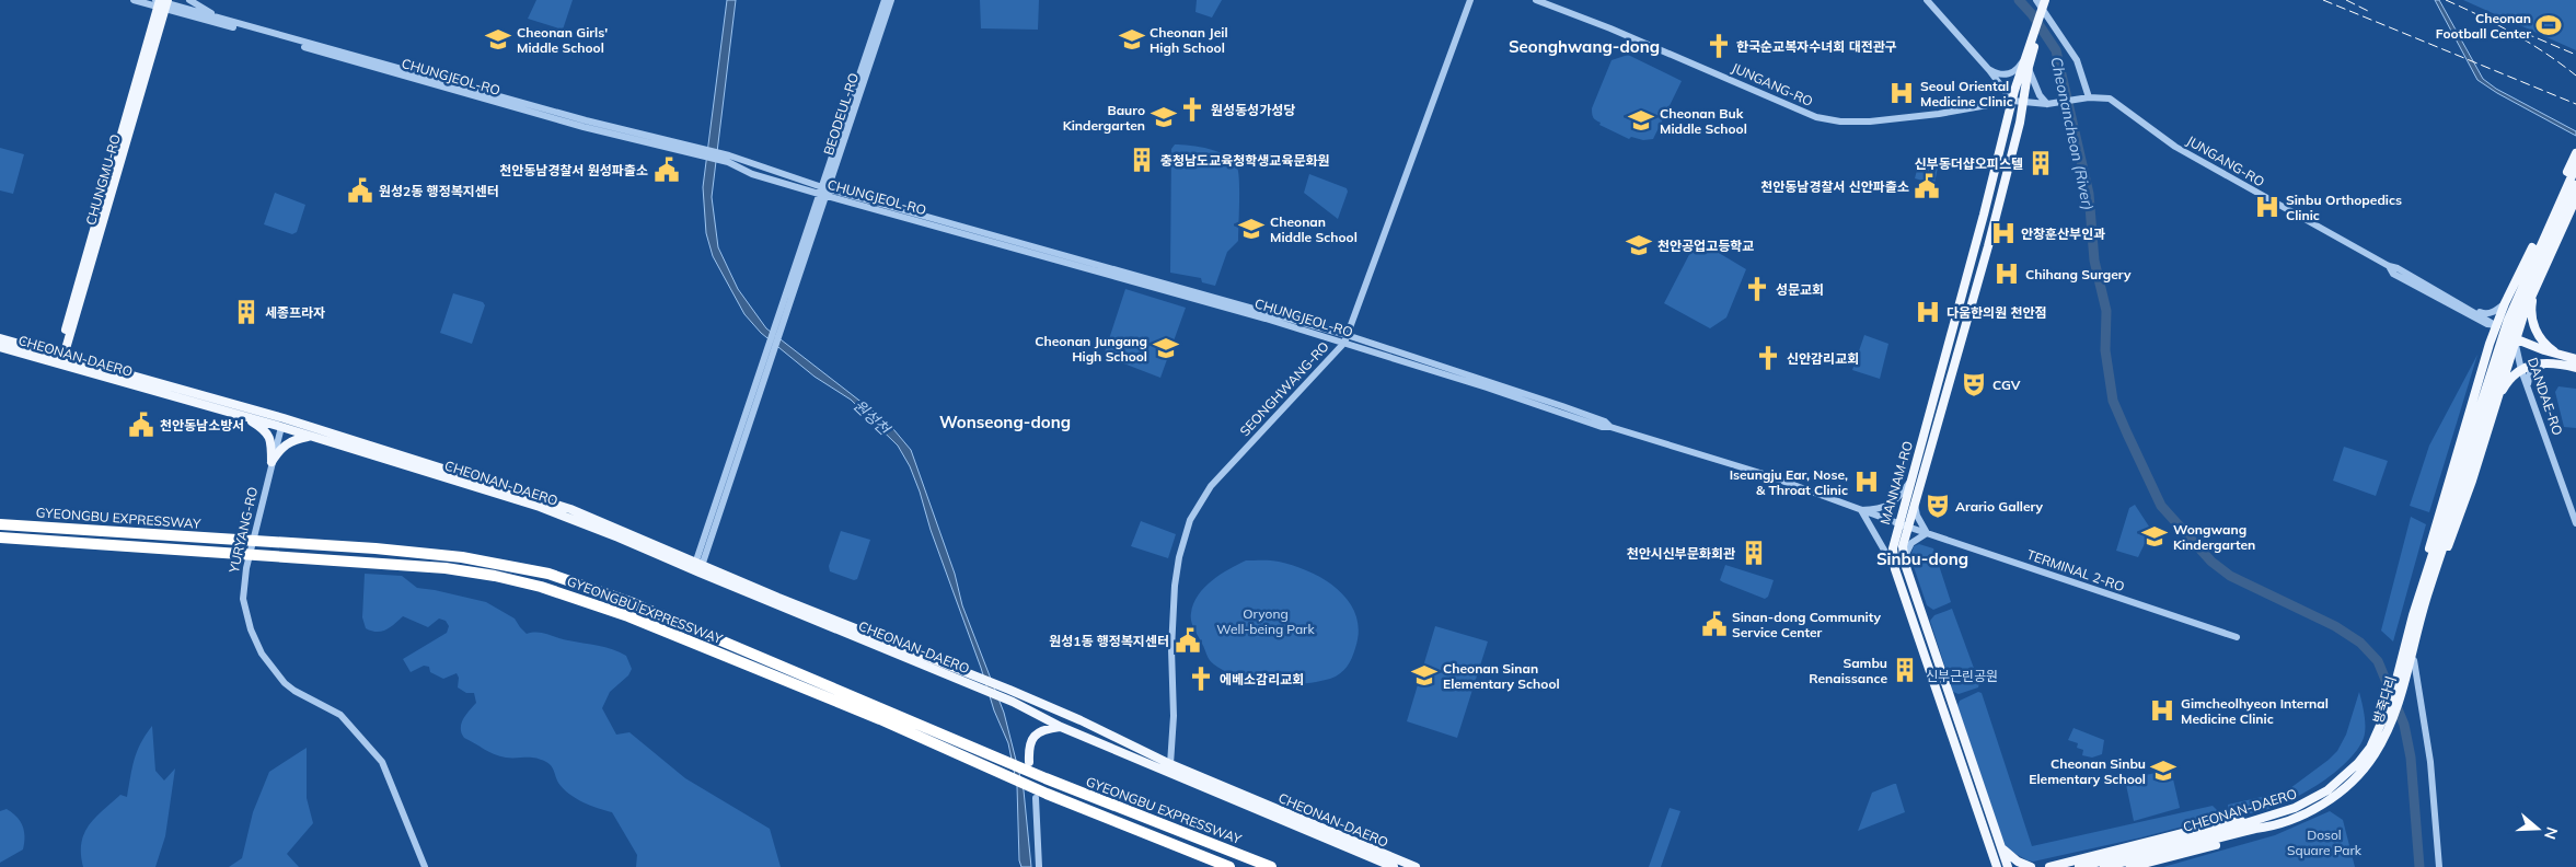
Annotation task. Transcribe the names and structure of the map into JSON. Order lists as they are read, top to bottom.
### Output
{
  "streets": {
    "highway": ["GYEONGBU EXPRESSWAY"],
    "main road": [
      "CHUNGMU-RO",
      "CHEONAN-DAERO",
      "MANNAM-RO",
      "방죽다리"
    ],
    "street": [
      "CHUNGJEOL-RO",
      "JUNGANG-RO",
      "BEODEUL-RO",
      "SEONGHWANG-RO",
      "DANDAE-RO",
      "YURYANG-RO",
      "TERMINAL 2-RO"
    ]
  },
  "crossings": [
    ["CHUNGJEOL-RO", "BEODEUL-RO"],
    ["CHUNGJEOL-RO", "CHUNGMU-RO"],
    ["CHUNGJEOL-RO", "SEONGHWANG-RO"],
    ["CHUNGJEOL-RO", "MANNAM-RO"],
    ["CHUNGJEOL-RO", "TERMINAL 2-RO"],
    ["JUNGANG-RO", "MANNAM-RO"],
    ["BEODEUL-RO", "CHEONAN-DAERO"],
    ["CHUNGMU-RO", "CHEONAN-DAERO"],
    ["CHEONAN-DAERO", "SEONGHWANG-RO"],
    ["CHEONAN-DAERO", "YURYANG-RO"],
    ["CHEONAN-DAERO", "방죽다리"],
    ["MANNAM-RO", "TERMINAL 2-RO"]
  ],
  "districts": ["Seonghwang-dong", "Wonseong-dong", "Sinbu-dong"],
  "water": ["Cheonancheon (River)", "원성천"],
  "parks": ["Oryong Well-being Park", "신부근린공원", "Dosol Square Park"],
  "places": {
    "sports": ["Cheonan Football Center"],
    "school or university": [
      "Cheonan Girls' Middle School",
      "Cheonan Jeil High School",
      "Bauro Kindergarten",
      "Cheonan Buk Middle School",
      "Cheonan Middle School",
      "천안공업고등학교",
      "Cheonan Jungang High School",
      "Wongwang Kindergarten",
      "Cheonan Sinan Elementary School",
      "Cheonan Sinbu Elementary School"
    ],
    "church": [
      "한국순교복자수녀회 대전관구",
      "원성동성가성당",
      "성문교회",
      "신안감리교회",
      "에베소감리교회"
    ],
    "hospital": [
      "Seoul Oriental Medicine Clinic",
      "Sinbu Orthopedics Clinic",
      "안창훈산부인과",
      "Chihang Surgery",
      "다움한의원 천안점",
      "Iseungju Ear, Nose, & Throat Clinic",
      "Gimcheolhyeon Internal Medicine Clinic"
    ],
    "building": [
      "충청남도교육청학생교육문화원",
      "신부동더샵오피스텔",
      "세종프라자",
      "천안시신부문화회관",
      "Sambu Renaissance"
    ],
    "public building": [
      "천안동남경찰서 원성파출소",
      "천안동남경찰서 신안파출소",
      "원성2동 행정복지센터",
      "천안동남소방서",
      "Sinan-dong Community Service Center",
      "원성1동 행정복지센터"
    ],
    "theatre": ["CGV", "Arario Gallery"]
  },
  "north": "right"
}
